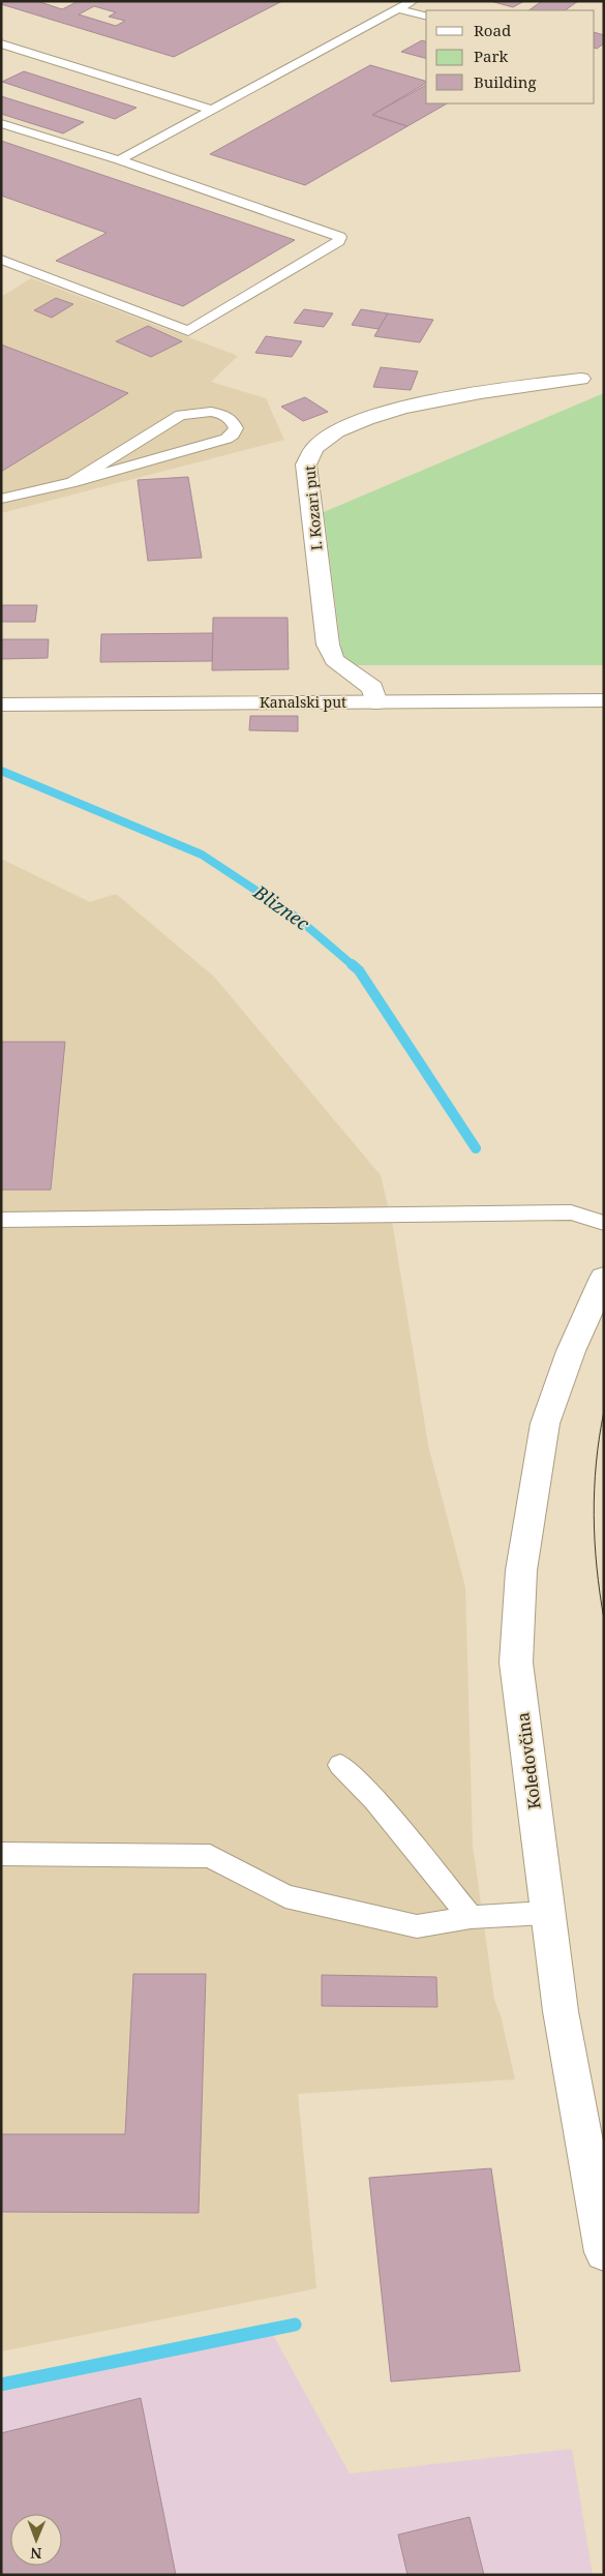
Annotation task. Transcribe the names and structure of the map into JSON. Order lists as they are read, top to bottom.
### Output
{
  "streets": {
    "street": ["I. Kozari put", "Kanalski put", "Koledovčina"]
  },
  "crossings": [
    ["I. Kozari put", "Kanalski put"]
  ],
  "water": ["Bliznec"],
  "legend": ["Road", "Park", "Building"],
  "north": "bottom"
}
